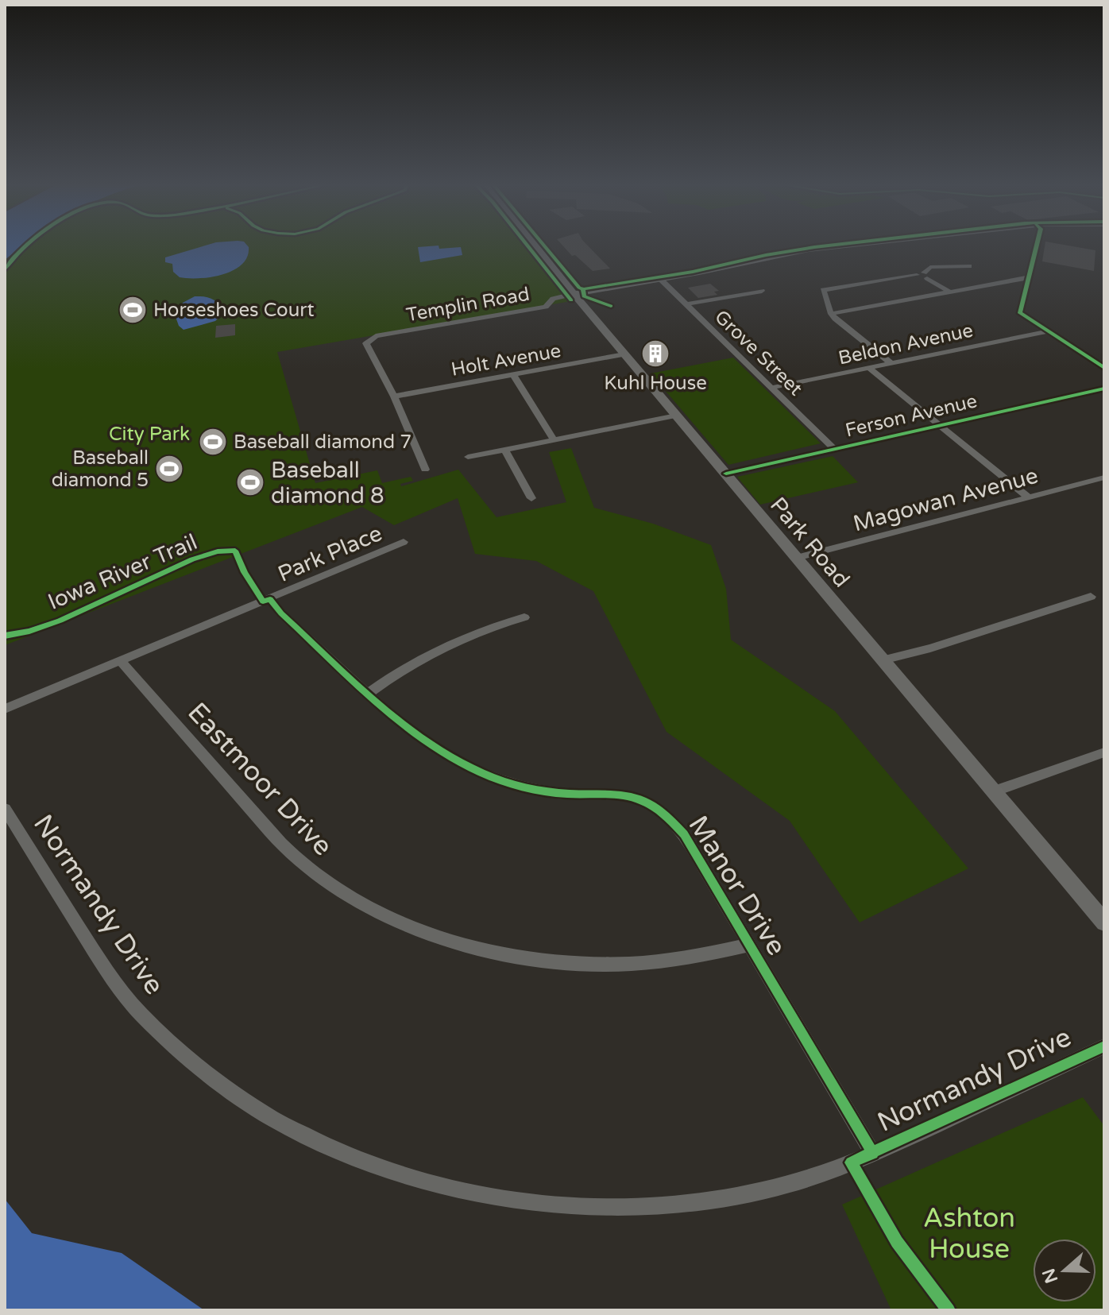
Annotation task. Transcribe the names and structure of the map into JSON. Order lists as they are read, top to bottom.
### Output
{
  "streets": {
    "street": [
      "Templin Road",
      "Beldon Avenue",
      "Grove Street",
      "Holt Avenue",
      "Ferson Avenue",
      "Magowan Avenue",
      "Park Road",
      "Park Place",
      "Eastmoor Drive",
      "Manor Drive",
      "Normandy Drive"
    ],
    "cycle path": ["Iowa River Trail"]
  },
  "crossings": [
    ["Templin Road", "Holt Avenue"],
    ["Templin Road", "Park Road"],
    ["Beldon Avenue", "Grove Street"],
    ["Grove Street", "Ferson Avenue"],
    ["Holt Avenue", "Park Road"],
    ["Ferson Avenue", "Park Road"],
    ["Magowan Avenue", "Park Road"],
    ["Park Place", "Manor Drive"],
    ["Eastmoor Drive", "Manor Drive"],
    ["Manor Drive", "Normandy Drive"]
  ],
  "parks": ["City Park", "Ashton House"],
  "places": {
    "sports": [
      "Horseshoes Court",
      "Baseball diamond 7",
      "Baseball diamond 5",
      "Baseball diamond 8"
    ],
    "building": ["Kuhl House"]
  },
  "north": "left"
}
